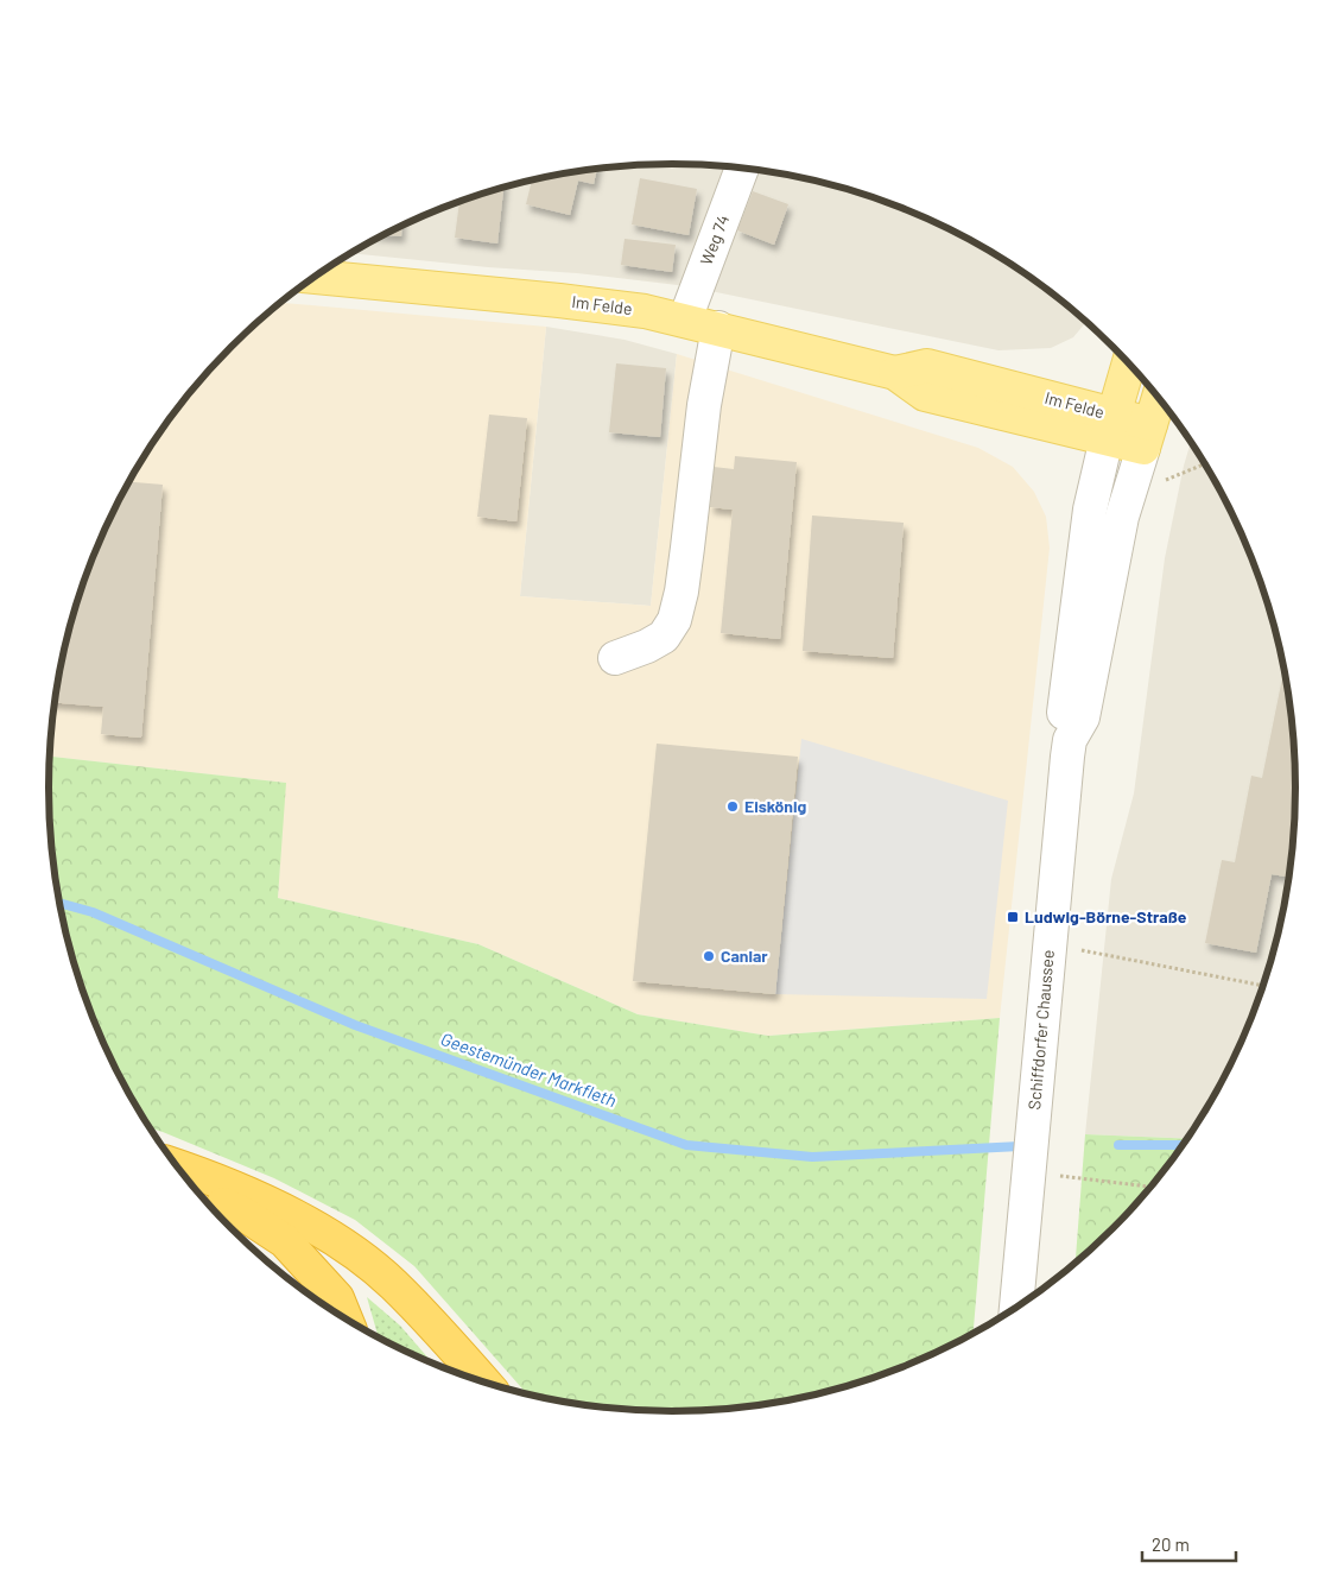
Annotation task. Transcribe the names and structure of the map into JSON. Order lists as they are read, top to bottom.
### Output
{
  "streets": {
    "main road": ["Im Felde", "Schiffdorfer Chaussee"],
    "street": ["Weg 74"]
  },
  "crossings": [
    ["Weg 74", "Im Felde"],
    ["Im Felde", "Schiffdorfer Chaussee"]
  ],
  "water": ["Geestemünder Markfleth"],
  "places": {
    "other": ["Eiskönig", "Canlar"],
    "transit": ["Ludwig-Börne-Straße"]
  },
  "scale_bar": "20 m"
}
